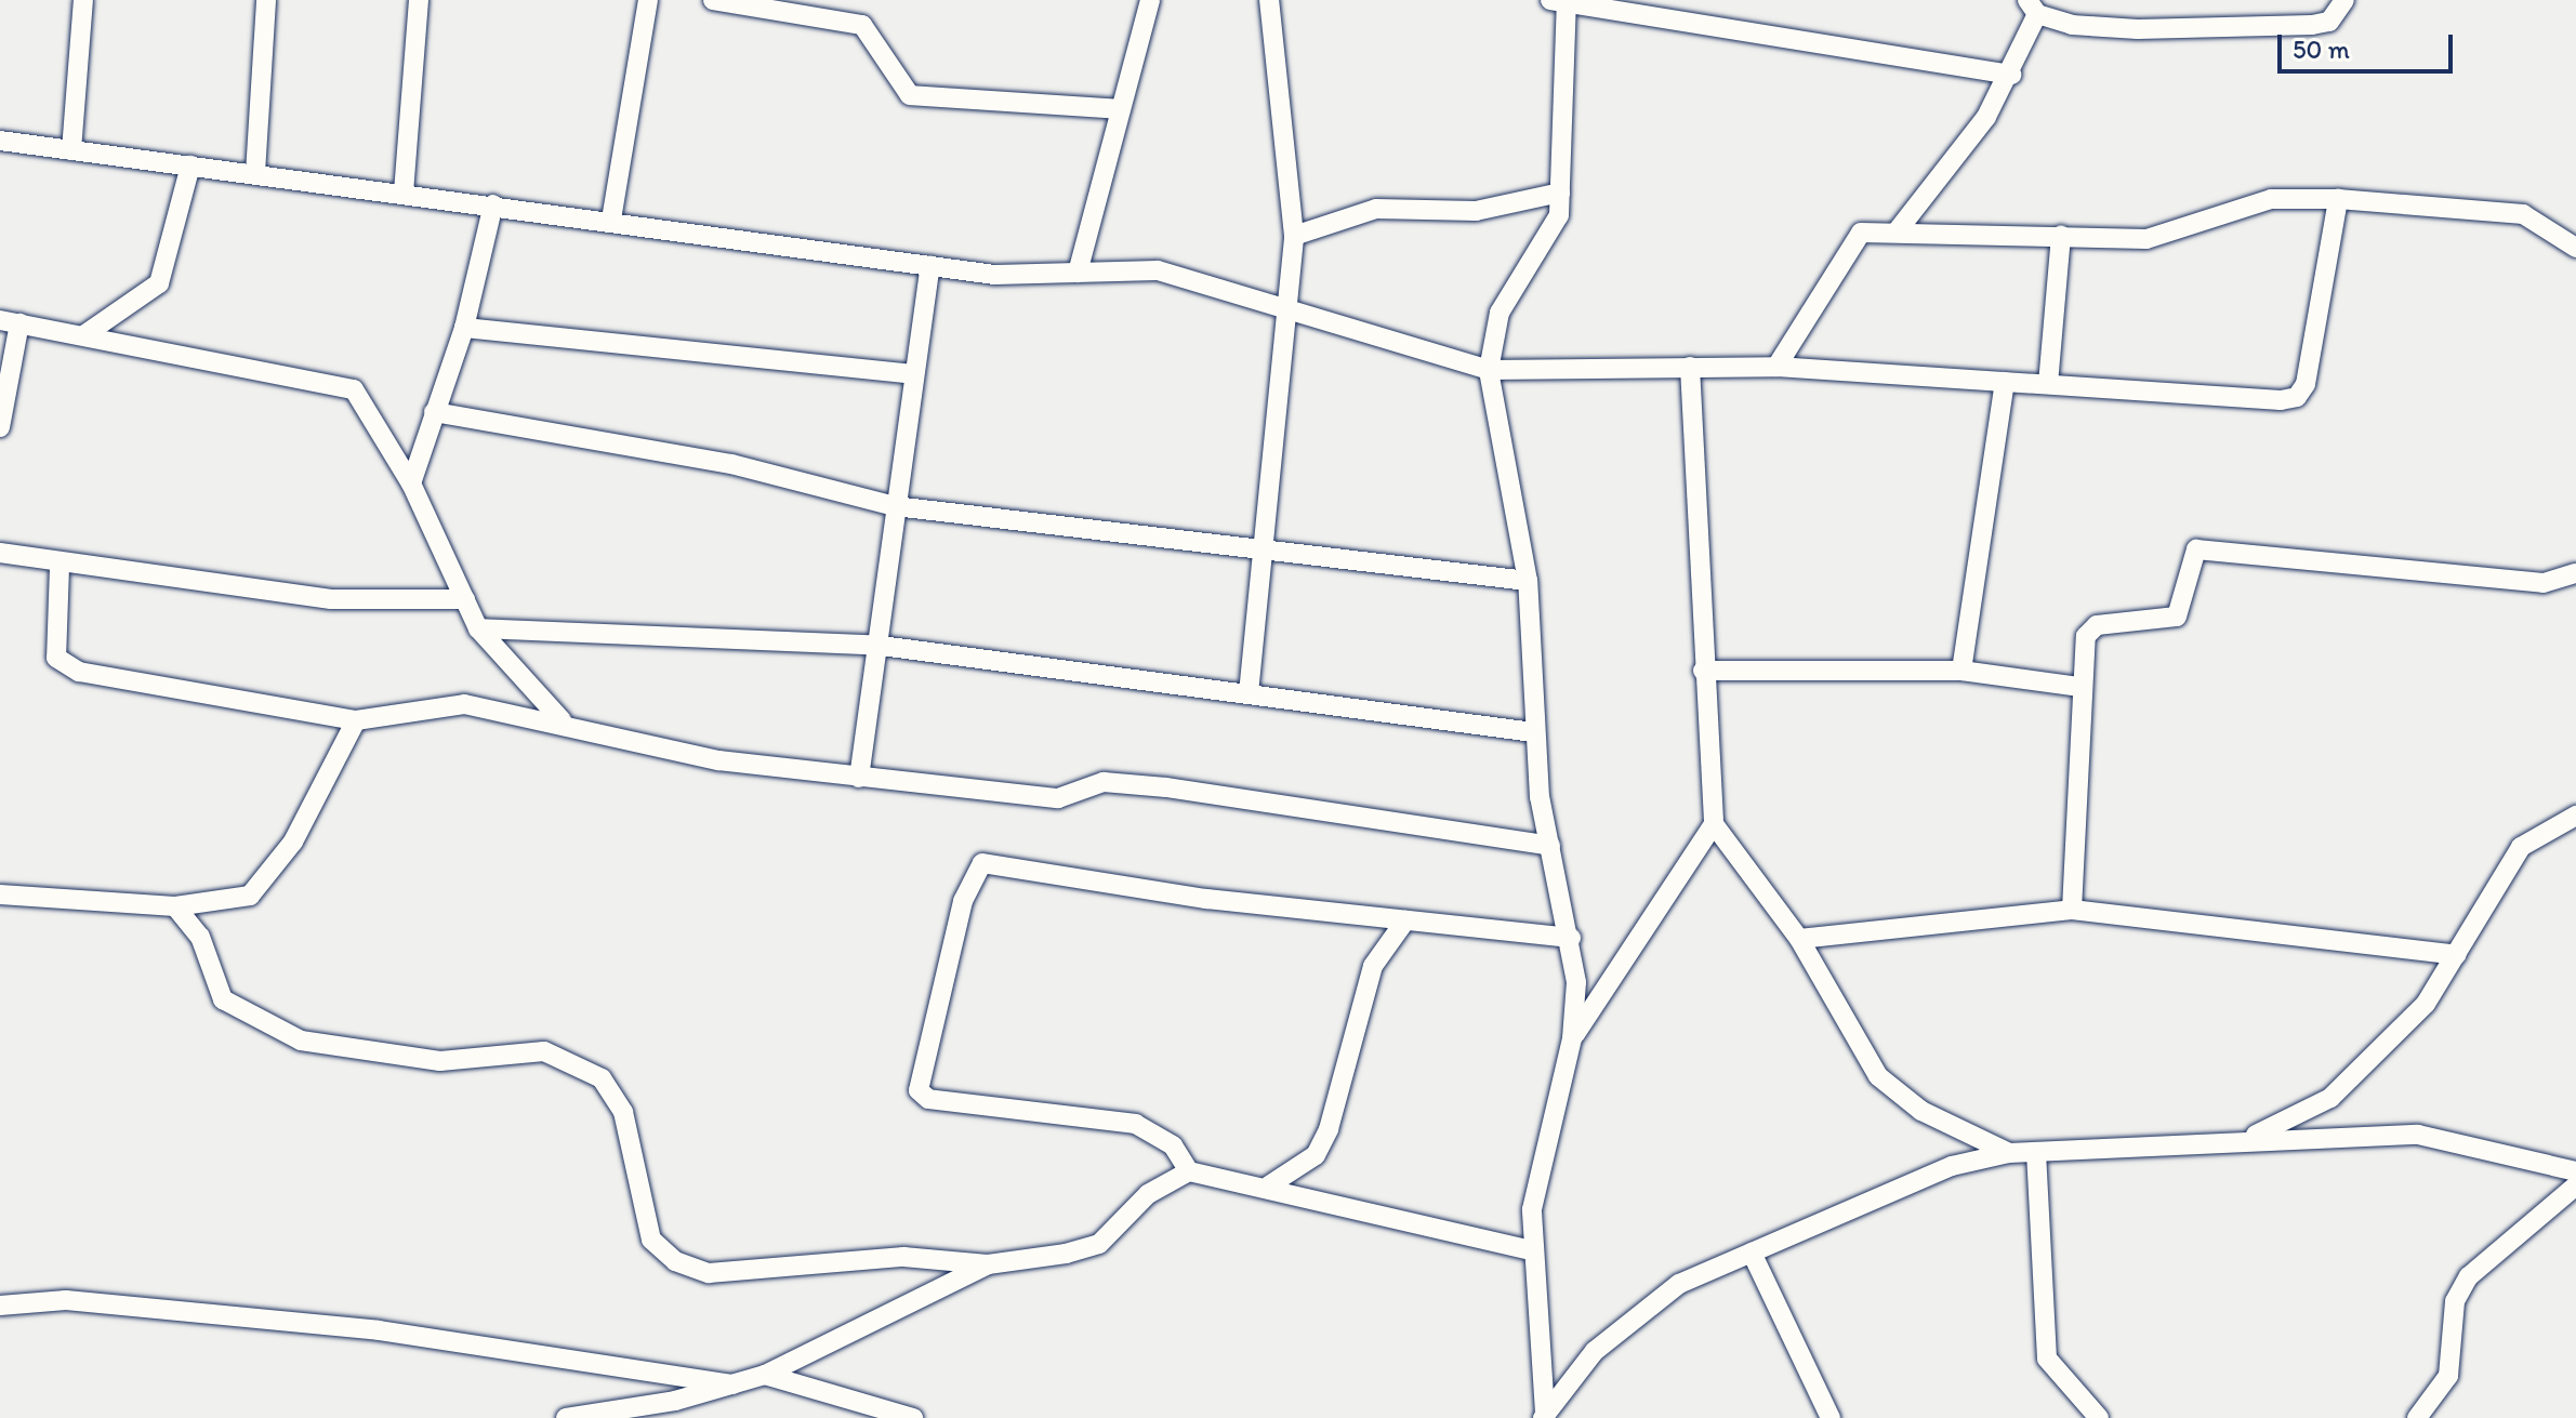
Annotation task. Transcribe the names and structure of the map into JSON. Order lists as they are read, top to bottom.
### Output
{
  "scale_bar": "50 m"
}
